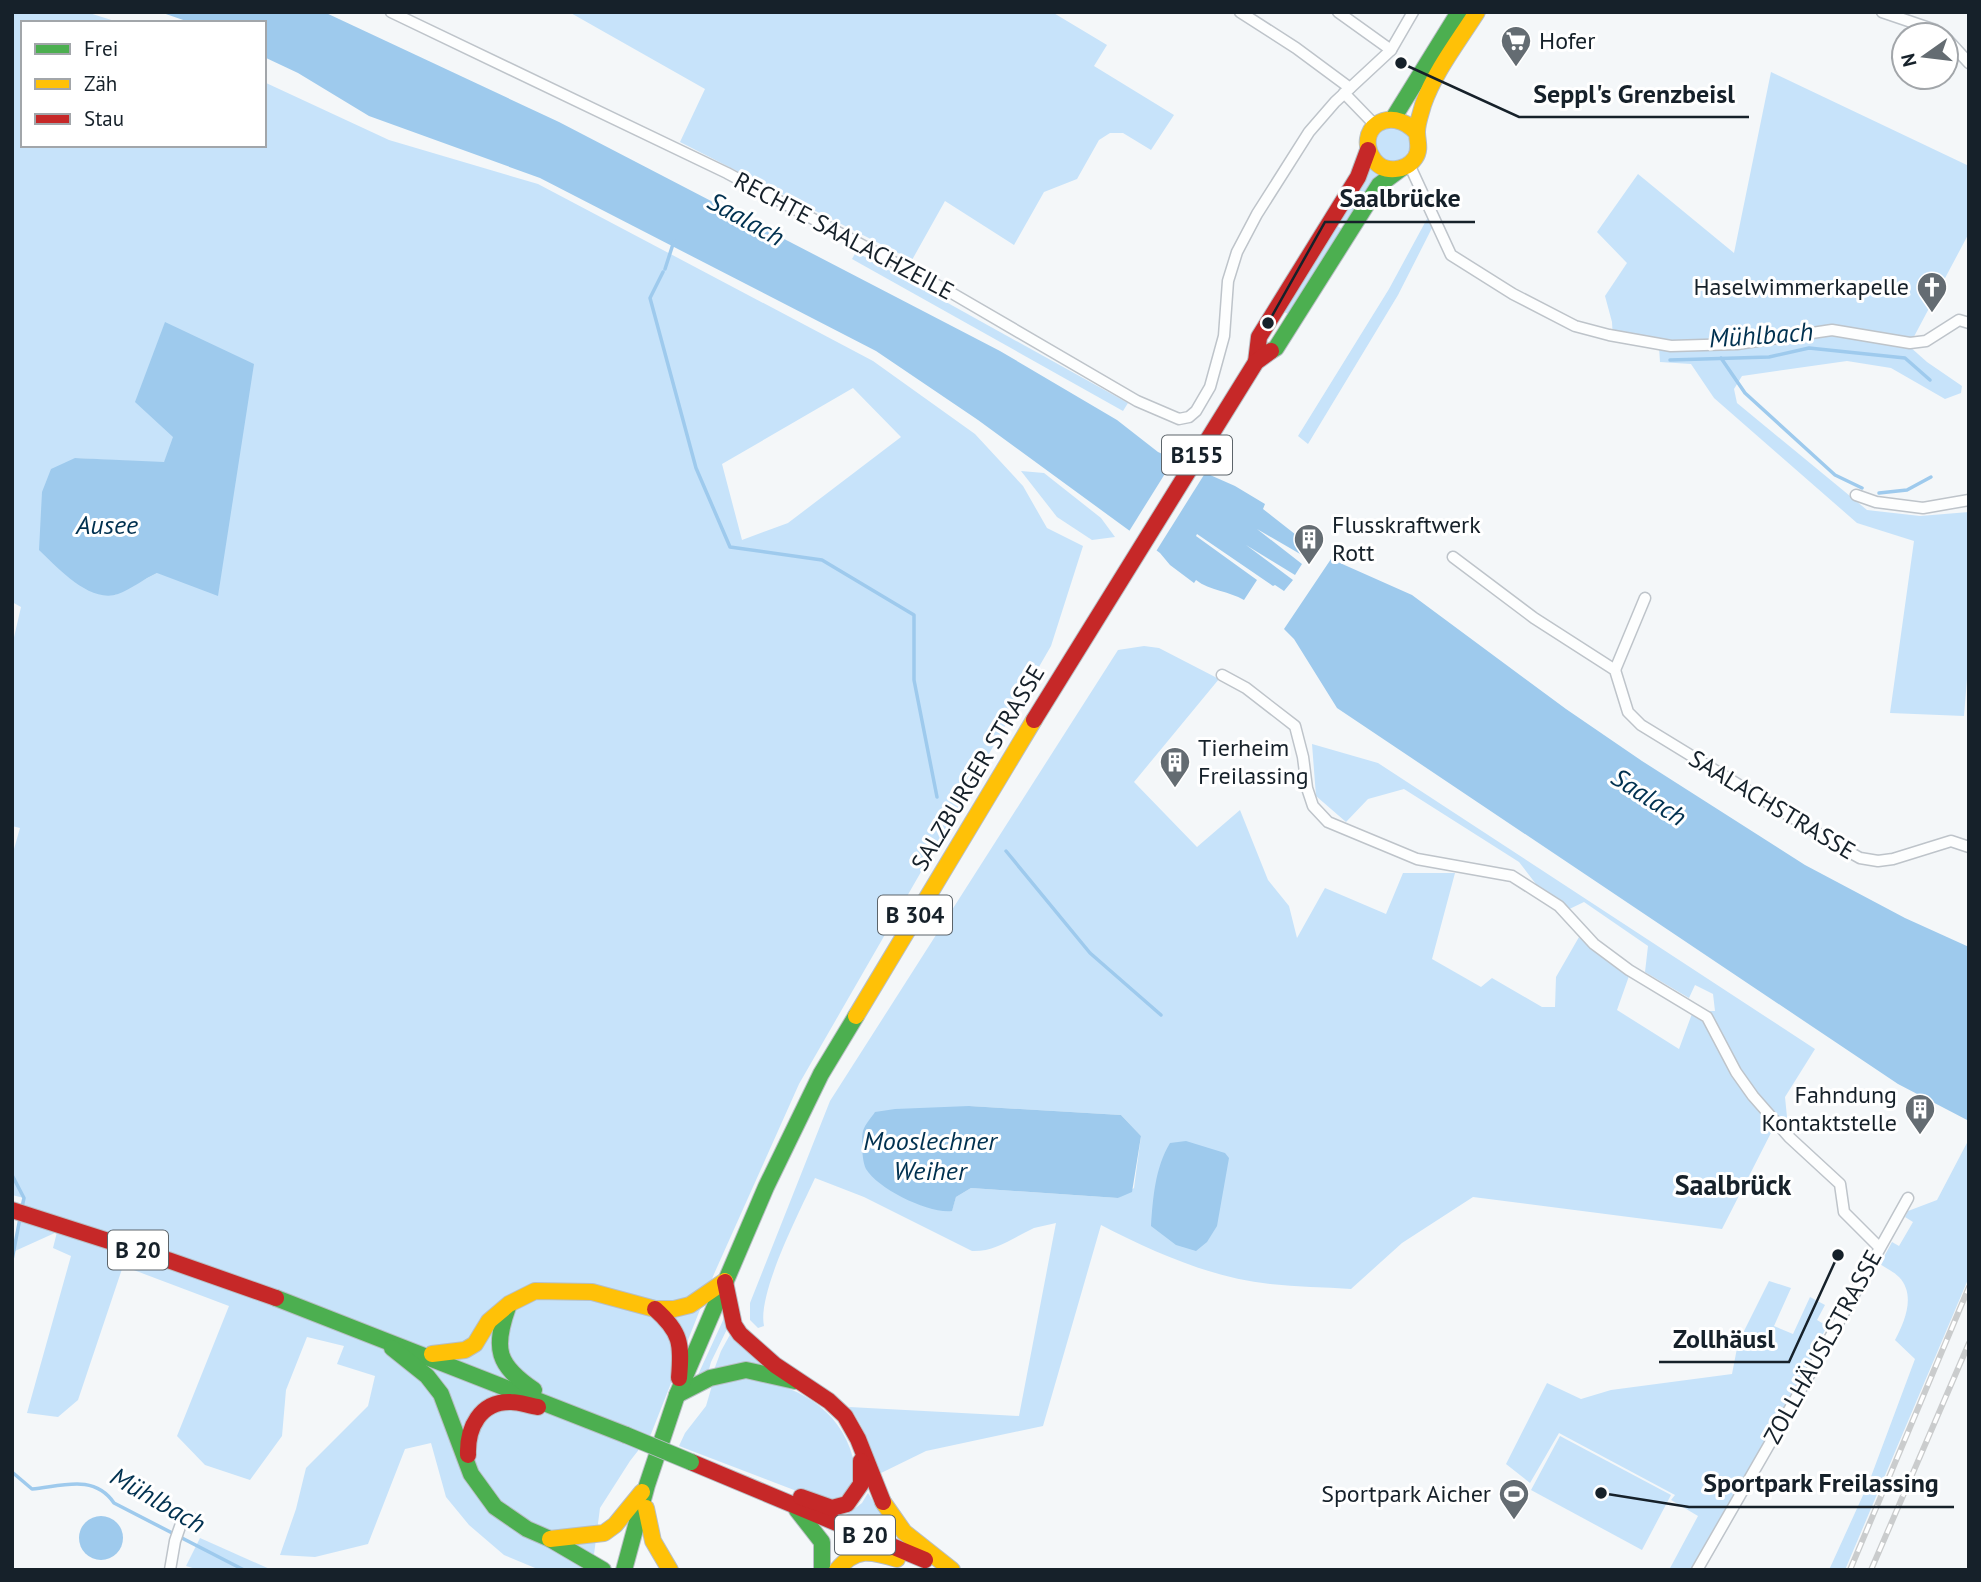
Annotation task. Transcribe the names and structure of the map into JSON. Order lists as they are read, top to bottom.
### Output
{
  "streets": {
    "main road": [
      "B155",
      "SALZBURGER STRASSE",
      "B 304",
      "B 20"
    ],
    "street": ["RECHTE SAALACHZEILE", "SAALACHSTRASSE", "ZOLLHÄUSLSTRASSE"]
  },
  "crossings": [
    ["B155", "SALZBURGER STRASSE"],
    ["SALZBURGER STRASSE", "B 304"]
  ],
  "districts": ["Saalbrück"],
  "water": [
    "Saalach",
    "Mühlbach",
    "Ausee",
    "Mooslechner Weiher"
  ],
  "places": {
    "other": [
      "Seppl's Grenzbeisl",
      "Saalbrücke",
      "Zollhäusl",
      "Sportpark Freilassing"
    ],
    "supermarket": ["Hofer"],
    "church": ["Haselwimmerkapelle"],
    "building": ["Flusskraftwerk Rott", "Tierheim Freilassing", "Fahndung Kontaktstelle"],
    "sports": ["Sportpark Aicher"]
  },
  "legend": ["Frei", "Zäh", "Stau"],
  "north": "left"
}
